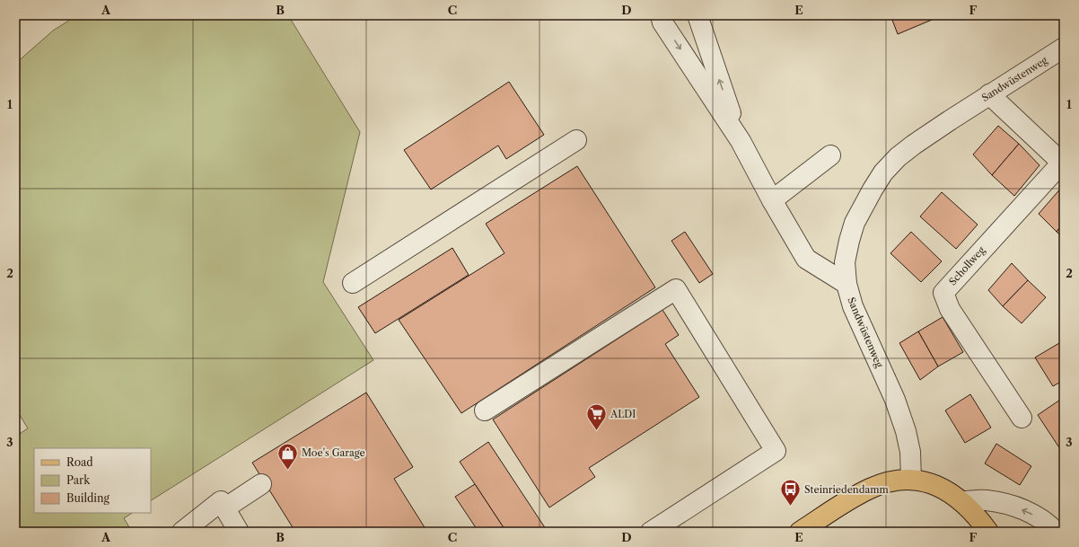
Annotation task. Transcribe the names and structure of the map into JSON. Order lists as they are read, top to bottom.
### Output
{
  "streets": {
    "street": ["Sandwüstenweg", "Schollweg"]
  },
  "crossings": [
    ["Sandwüstenweg", "Schollweg"]
  ],
  "places": {
    "supermarket": ["ALDI"],
    "shop": ["Moe's Garage"],
    "bus stop": ["Steinriedendamm"]
  },
  "legend": ["Road", "Park", "Building"],
  "grid": {
    "columns": [
      "A",
      "B",
      "C",
      "D",
      "E",
      "F"
    ],
    "rows": ["1", "2", "3"]
  }
}
